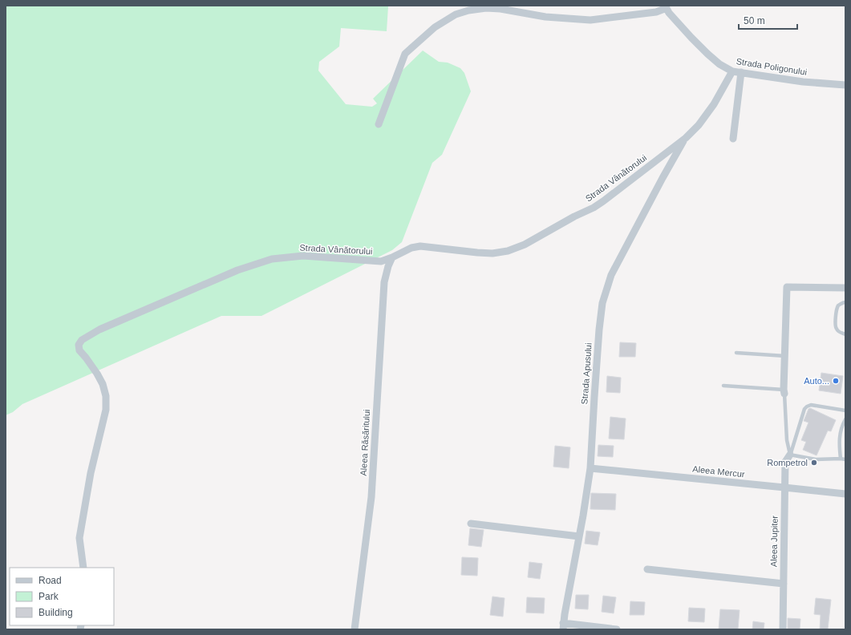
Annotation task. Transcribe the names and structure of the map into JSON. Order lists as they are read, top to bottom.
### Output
{
  "streets": {
    "street": [
      "Strada Poligonului",
      "Strada Vânătorului",
      "Strada Apusului",
      "Aleea Răsăritului",
      "Aleea Mercur",
      "Aleea Jupiter"
    ]
  },
  "crossings": [
    ["Strada Poligonului", "Strada Vânătorului"],
    ["Strada Vânătorului", "Strada Apusului"],
    ["Strada Vânătorului", "Aleea Răsăritului"],
    ["Strada Apusului", "Aleea Mercur"],
    ["Aleea Mercur", "Aleea Jupiter"]
  ],
  "places": ["Auto...", "Rompetrol"],
  "legend": ["Road", "Park", "Building"],
  "scale_bar": "50 m"
}
